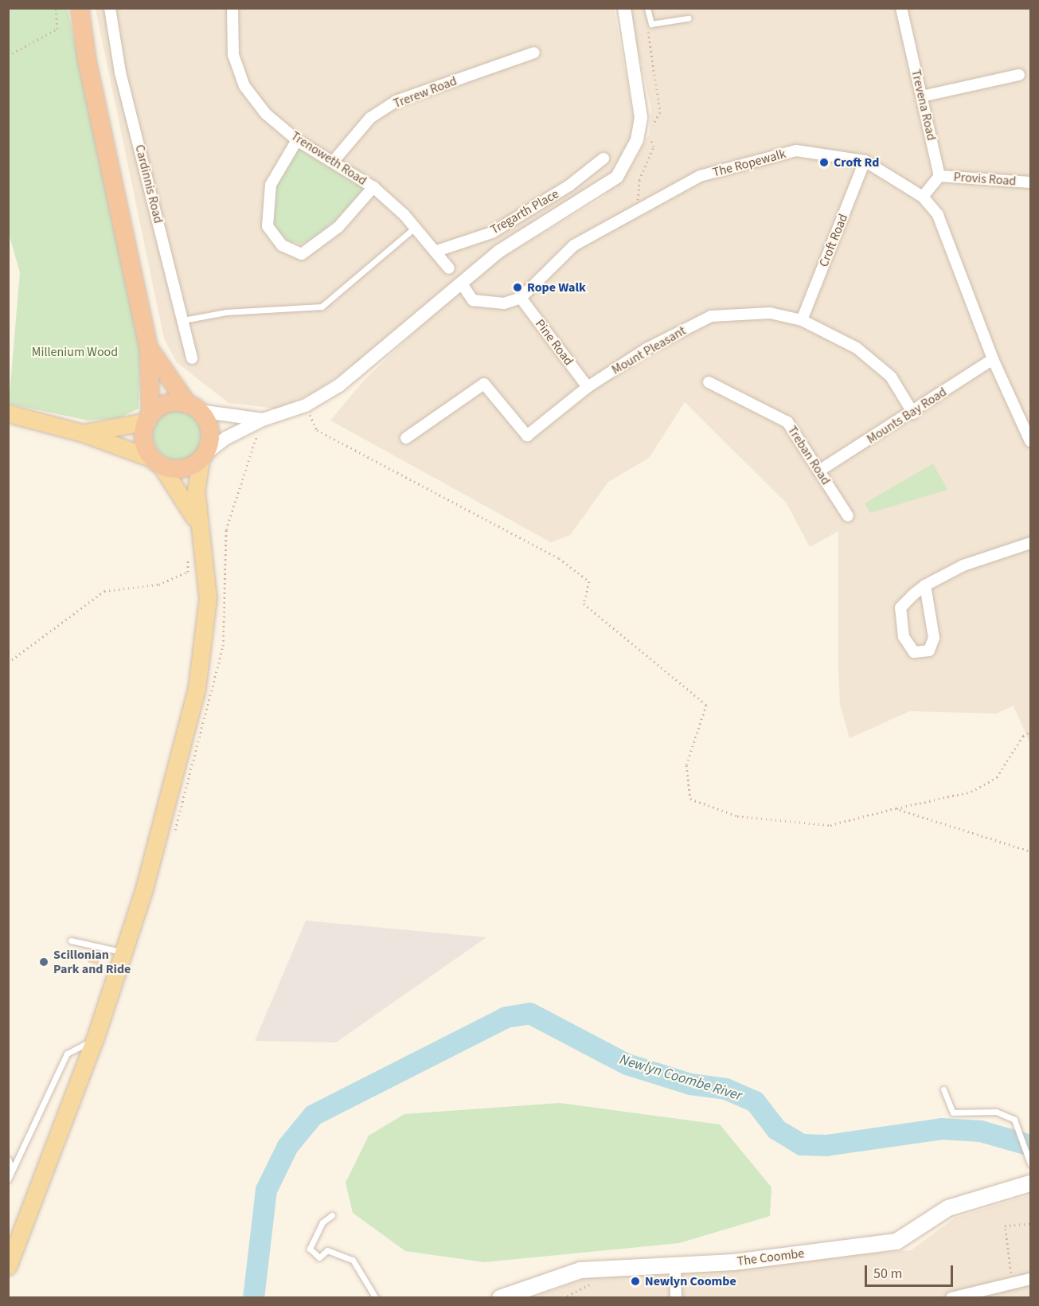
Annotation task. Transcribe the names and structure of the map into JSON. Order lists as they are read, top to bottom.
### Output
{
  "streets": {
    "main road": ["The Coombe"],
    "street": [
      "Trerew Road",
      "Trevena Road",
      "Trenoweth Road",
      "The Ropewalk",
      "Provis Road",
      "Cardinnis Road",
      "Tregarth Place",
      "Croft Road",
      "Pine Road",
      "Mount Pleasant",
      "Mounts Bay Road",
      "Treban Road"
    ]
  },
  "crossings": [
    ["Trerew Road", "Trenoweth Road"],
    ["Trevena Road", "Provis Road"],
    ["Trenoweth Road", "Tregarth Place"],
    ["The Ropewalk", "Croft Road"],
    ["The Ropewalk", "Pine Road"],
    ["The Ropewalk", "Mounts Bay Road"],
    ["Croft Road", "Mount Pleasant"],
    ["Pine Road", "Mount Pleasant"],
    ["Mount Pleasant", "Mounts Bay Road"],
    ["Mounts Bay Road", "Treban Road"]
  ],
  "water": ["Newlyn Coombe River"],
  "parks": ["Millenium Wood"],
  "places": [
    "Croft Rd",
    "Rope Walk",
    "Scillonian Park and Ride",
    "Newlyn Coombe"
  ],
  "scale_bar": "50 m"
}
